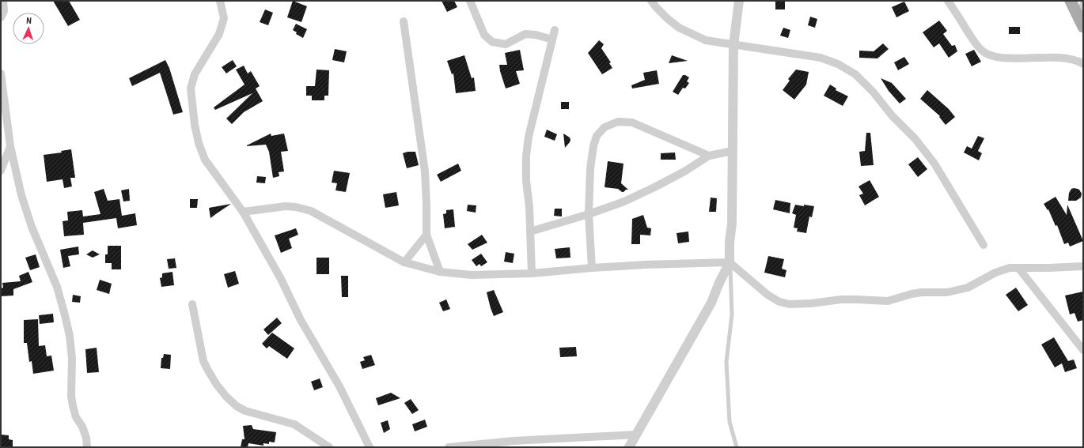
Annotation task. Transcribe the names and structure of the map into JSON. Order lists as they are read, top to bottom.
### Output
{
  "north": "top"
}
